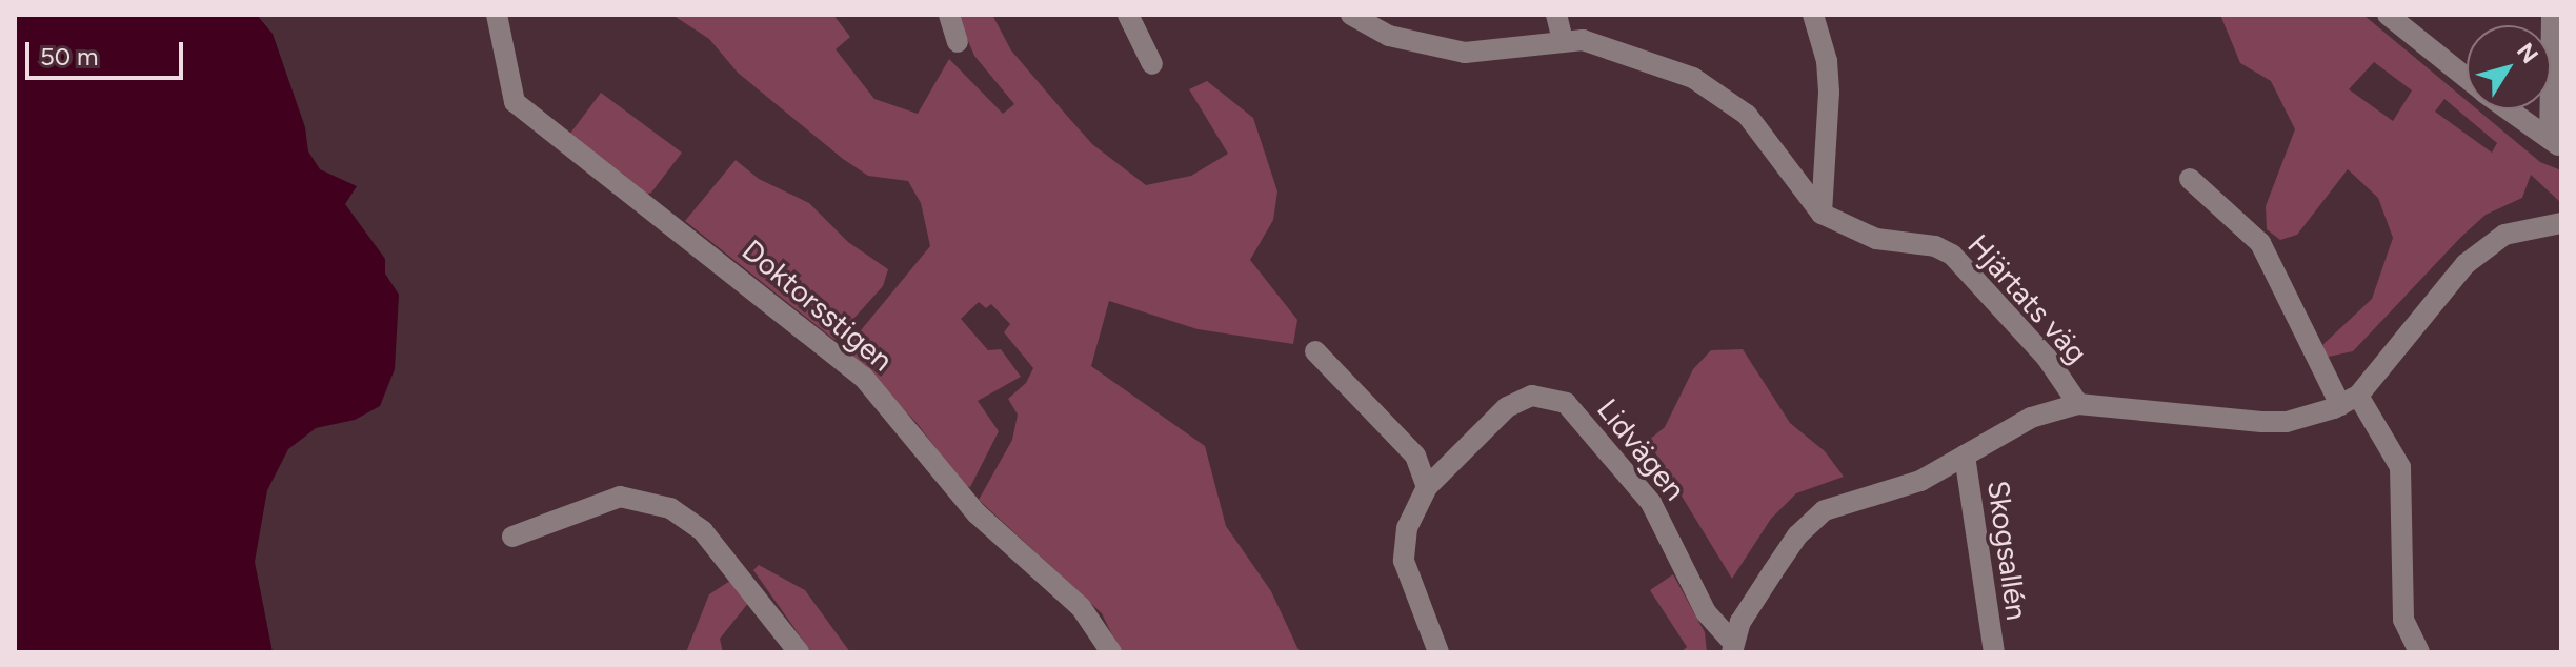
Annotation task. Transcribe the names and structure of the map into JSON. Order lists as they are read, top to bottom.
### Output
{
  "streets": {
    "street": [
      "Hjärtats väg",
      "Doktorsstigen",
      "Lidvägen",
      "Skogsallén"
    ]
  },
  "scale_bar": "50 m",
  "north": "top right"
}
